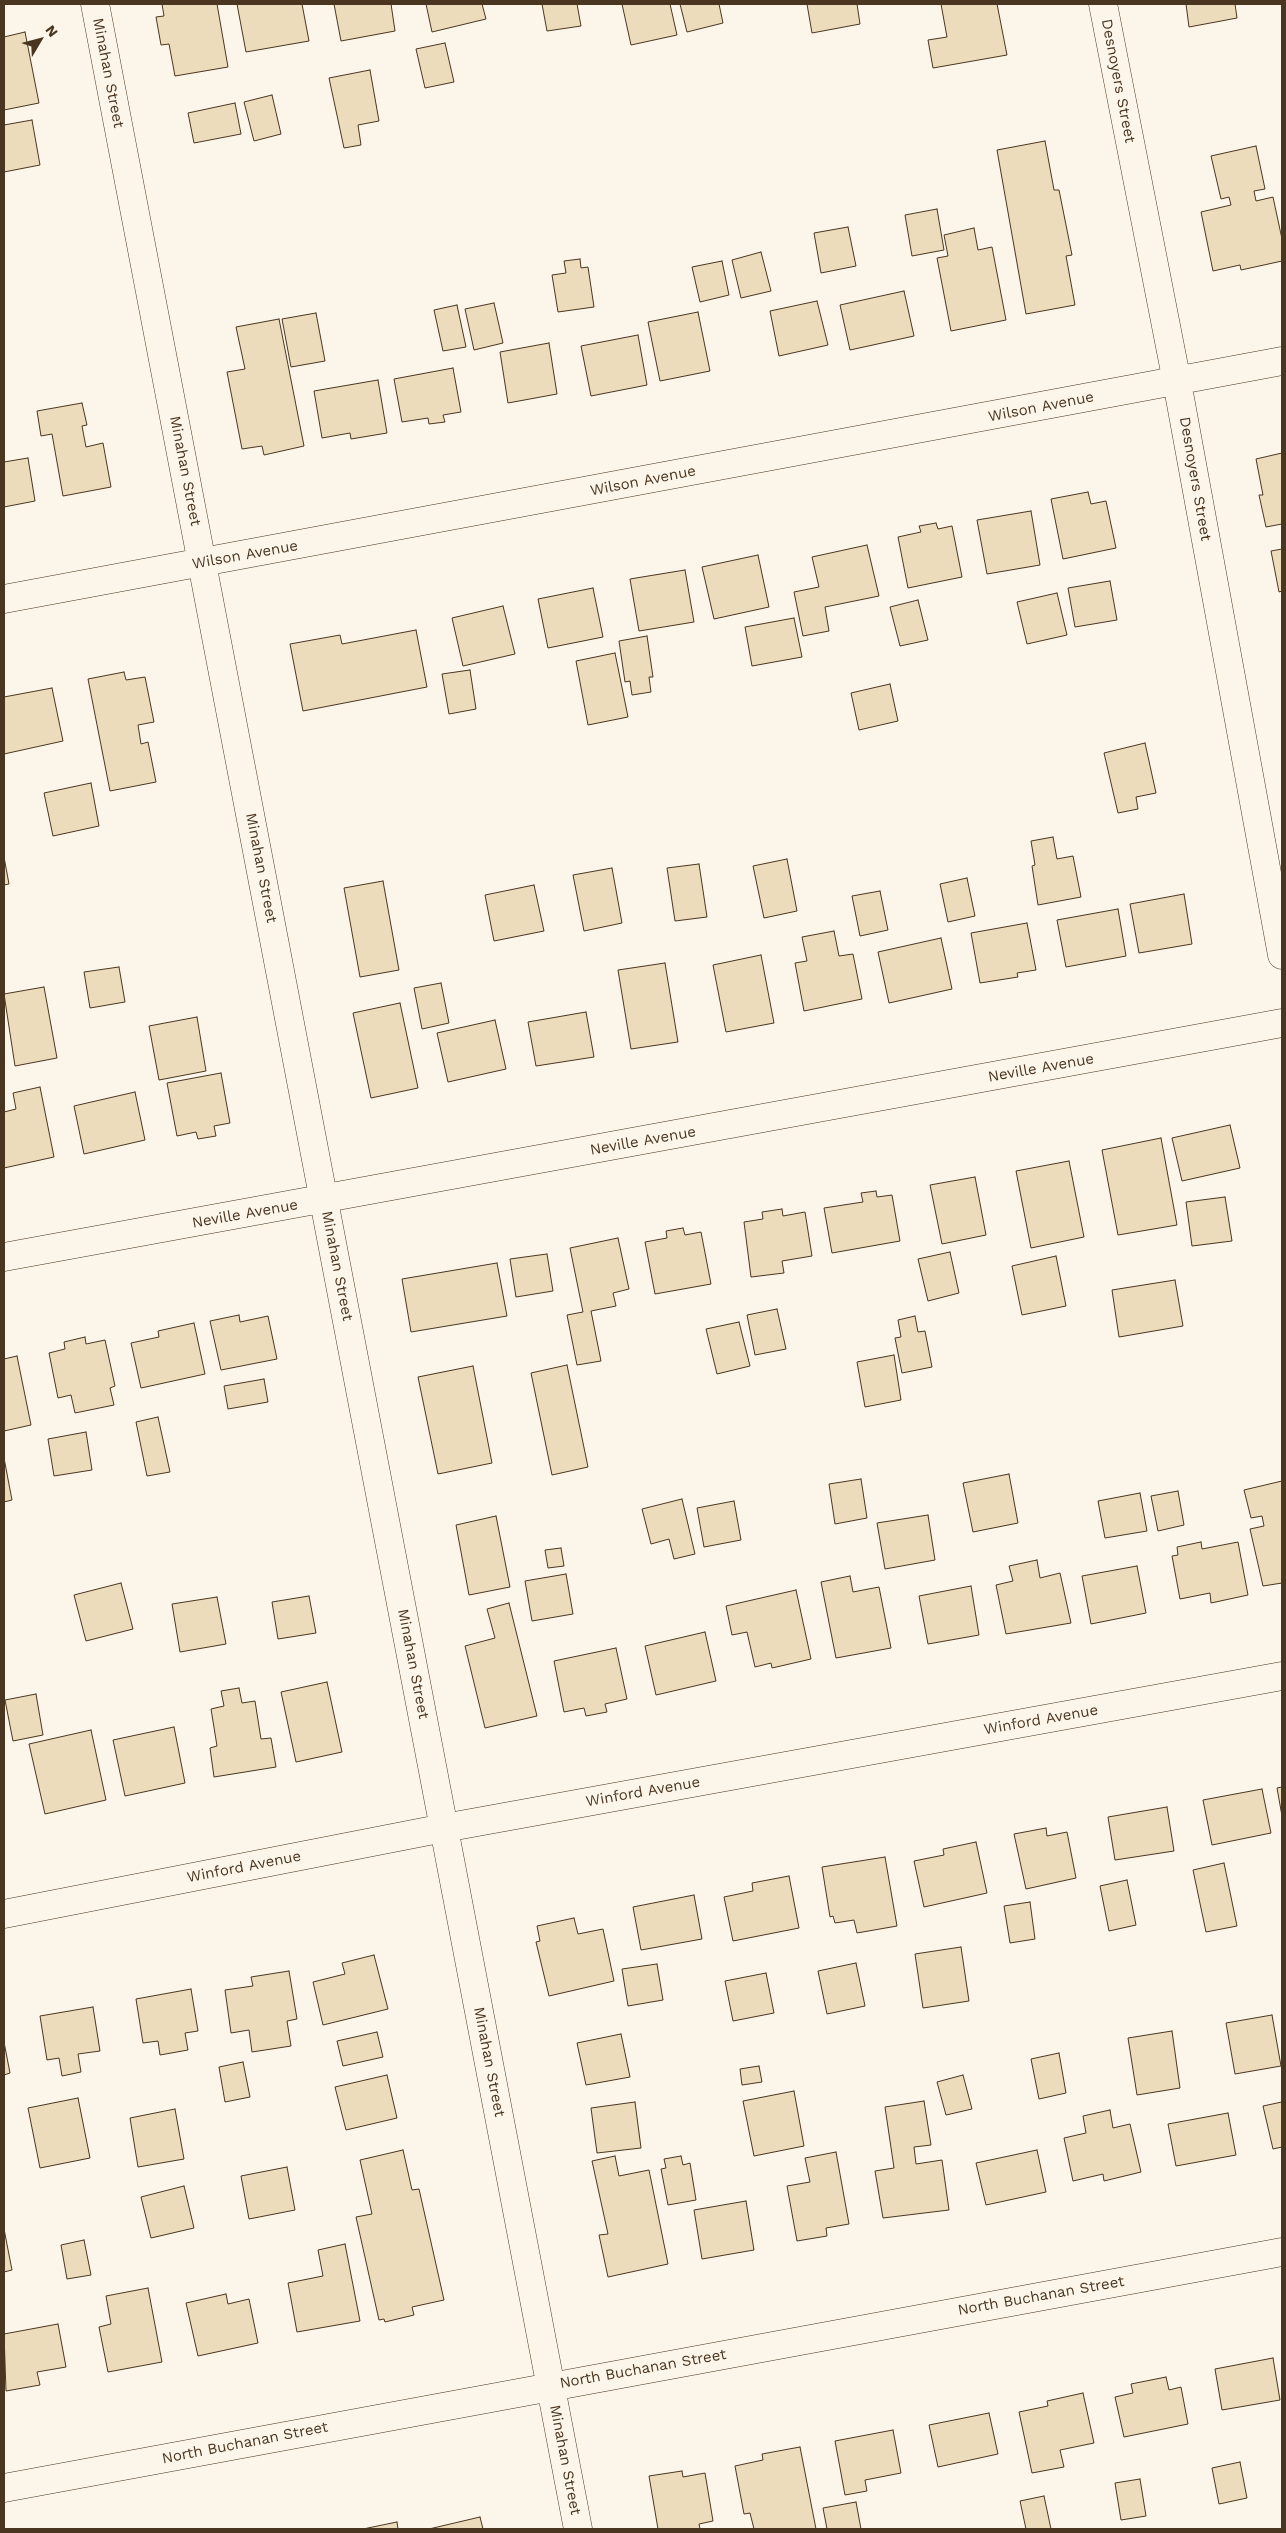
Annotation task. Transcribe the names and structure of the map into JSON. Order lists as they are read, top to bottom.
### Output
{
  "streets": {
    "street": [
      "Minahan Street",
      "Desnoyers Street",
      "Wilson Avenue",
      "Neville Avenue",
      "Winford Avenue",
      "North Buchanan Street"
    ]
  },
  "crossings": [
    ["Minahan Street", "Wilson Avenue"],
    ["Minahan Street", "Neville Avenue"],
    ["Minahan Street", "Winford Avenue"],
    ["Minahan Street", "North Buchanan Street"],
    ["Desnoyers Street", "Wilson Avenue"]
  ],
  "north": "top right"
}
